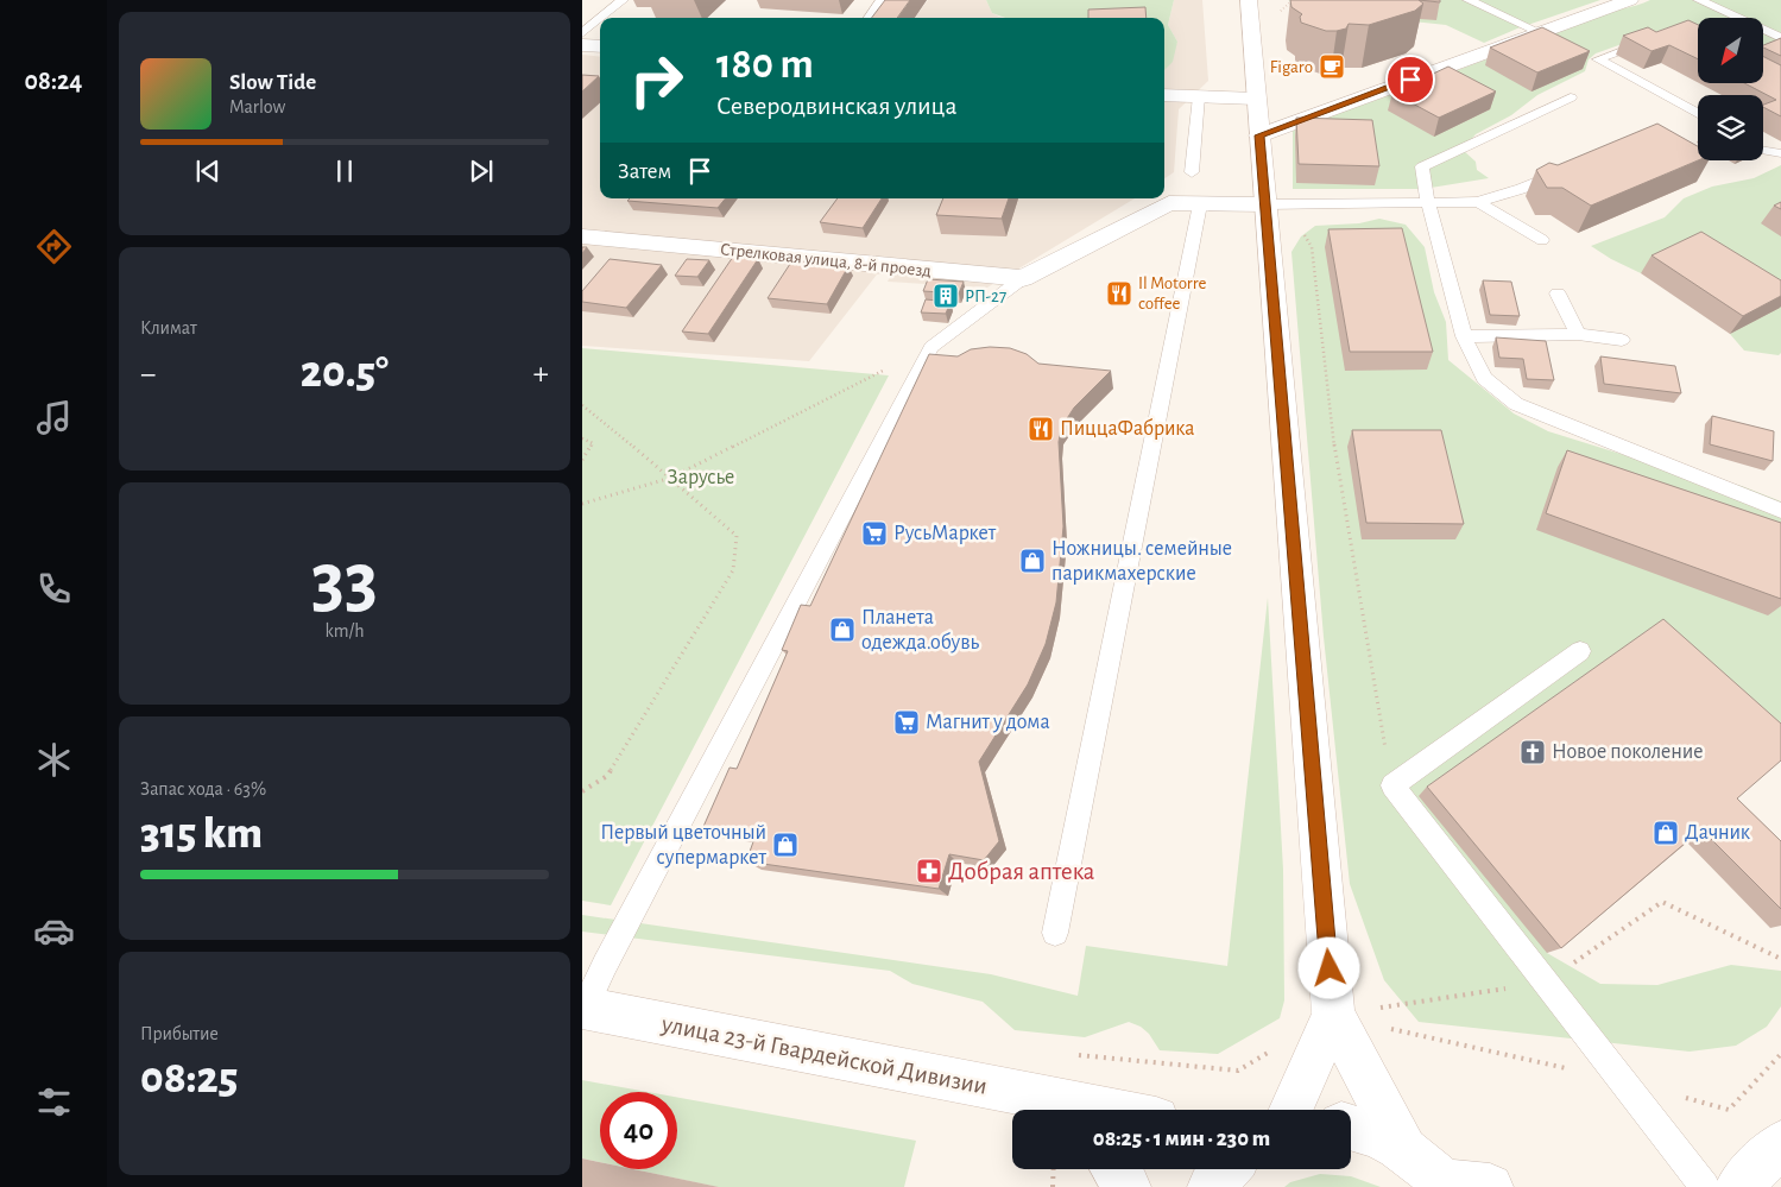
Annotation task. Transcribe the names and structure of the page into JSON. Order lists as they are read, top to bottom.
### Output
{
  "streets": {
    "street": ["Стрелковая улица, 8-й проезд", "улица 23-й Гвардейской Дивизии"]
  },
  "parks": ["Зарусье"],
  "places": {
    "cafe": ["Figaro"],
    "restaurant": ["Il Motorre coffee", "ПиццаФабрика"],
    "building": ["РП-27"],
    "supermarket": ["РусьМаркет", "Магнит у дома"],
    "shop": [
      "Ножницы. семейные парикмахерские",
      "Планета одежда.обувь",
      "Дачник",
      "Первый цветочный супермаркет"
    ],
    "church": ["Новое поколение"],
    "pharmacy": ["Добрая аптека"]
  },
  "north": "bottom left",
  "page": {
    "tabs": "08:24",
    "turn": ["180 m", "Северодвинская улица"],
    "song": ["Slow Tide", "Marlow"],
    "then": "Затем",
    "tile": [
      "Климат",
      ["33", "km/h"],
      ["Запас хода · 63%", "315 km"],
      ["Прибытие", "08:25"]
    ],
    "heat": ["−", "20.5°", "+"],
    "limit": "40",
    "trip": "08:25 · 1 мин · 230 m"
  }
}
